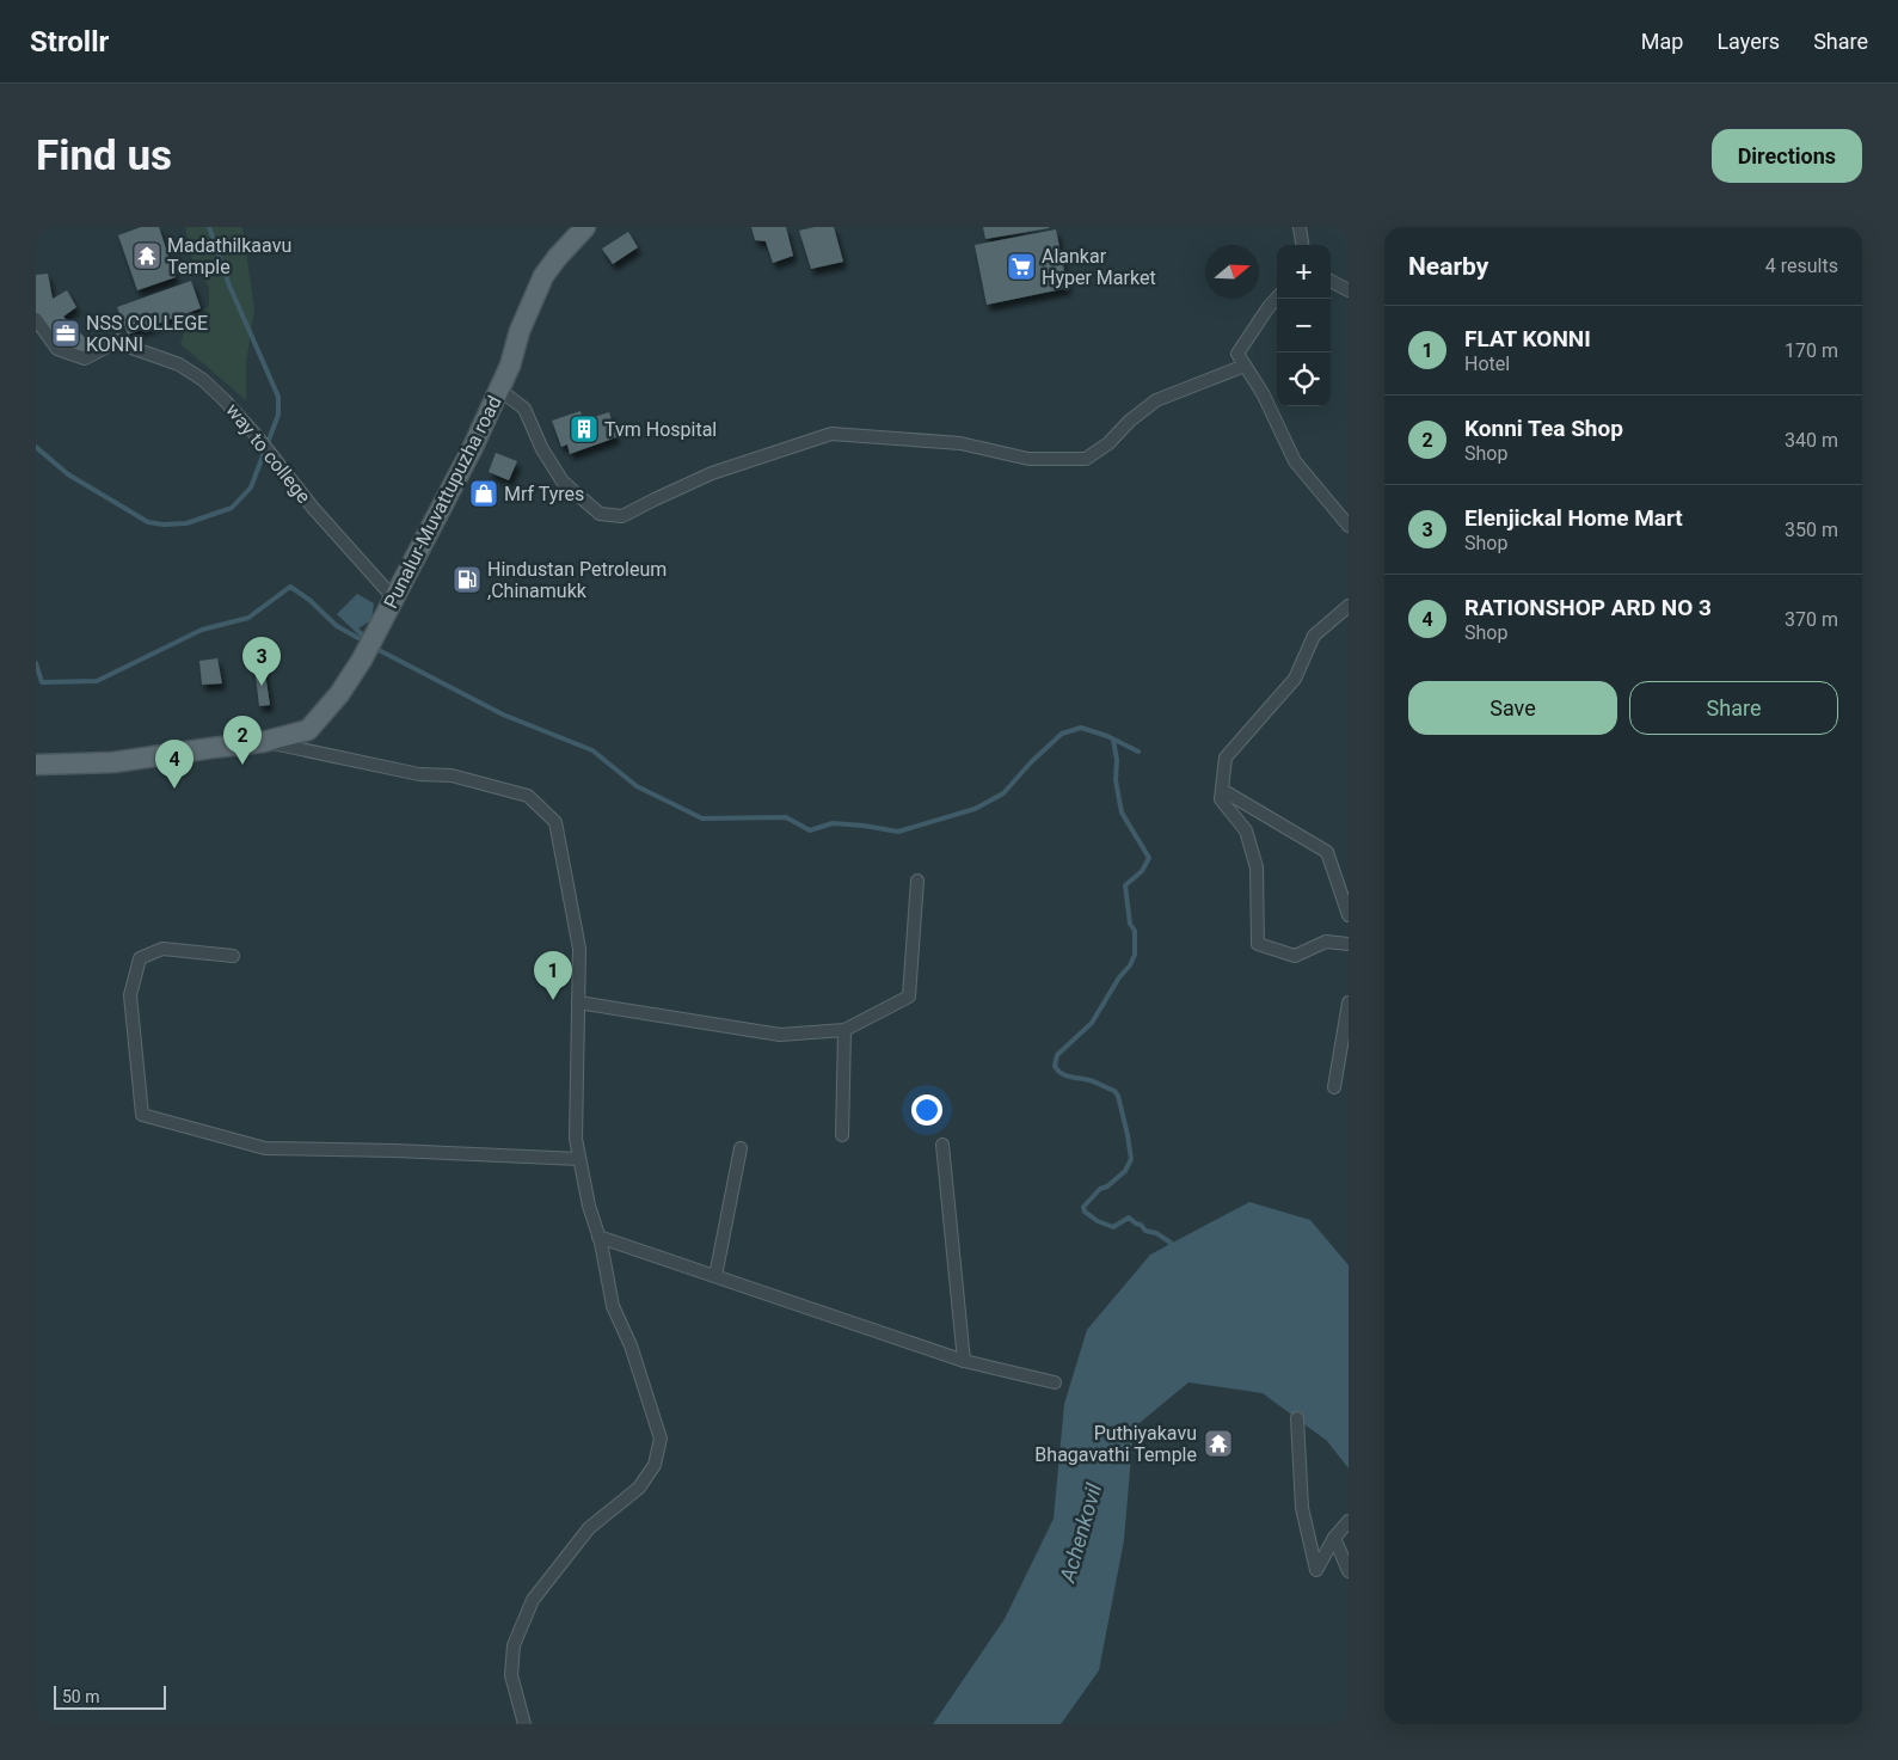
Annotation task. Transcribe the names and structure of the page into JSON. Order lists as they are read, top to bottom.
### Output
{
  "streets": {
    "main road": ["Punalur-Muvattupuzha road"],
    "street": ["way to college"]
  },
  "crossings": [
    ["way to college", "Punalur-Muvattupuzha road"]
  ],
  "water": ["Achenkovil"],
  "places": {
    "temple": ["Madathilkaavu Temple", "Puthiyakavu Bhagavathi Temple"],
    "supermarket": ["Alankar Hyper Market"],
    "office": ["NSS COLLEGE KONNI"],
    "building": ["Tvm Hospital"],
    "shop": ["Mrf Tyres"],
    "fuel station": ["Hindustan Petroleum ,Chinamukk"]
  },
  "scale_bar": "50 m",
  "north": "right",
  "page": {
    "header": "Strollr",
    "nav": ["Map", "Layers", "Share"],
    "buttons": [
      "Directions",
      ["Save", "Share"]
    ],
    "title": "Find us",
    "heading": ["Nearby", "4 results"],
    "map_buttons": ["+", "−"],
    "list": [
      {
        "mark": "1",
        "name": "FLAT KONNI",
        "note": "Hotel",
        "value": "170 m"
      },
      {
        "mark": "2",
        "name": "Konni Tea Shop",
        "note": "Shop",
        "value": "340 m"
      },
      {
        "mark": "3",
        "name": "Elenjickal Home Mart",
        "note": "Shop",
        "value": "350 m"
      },
      {
        "mark": "4",
        "name": "RATIONSHOP ARD NO 3",
        "note": "Shop",
        "value": "370 m"
      }
    ],
    "pins": [
      "3",
      "2",
      "4",
      "1"
    ],
    "scale": "50 m"
  }
}
